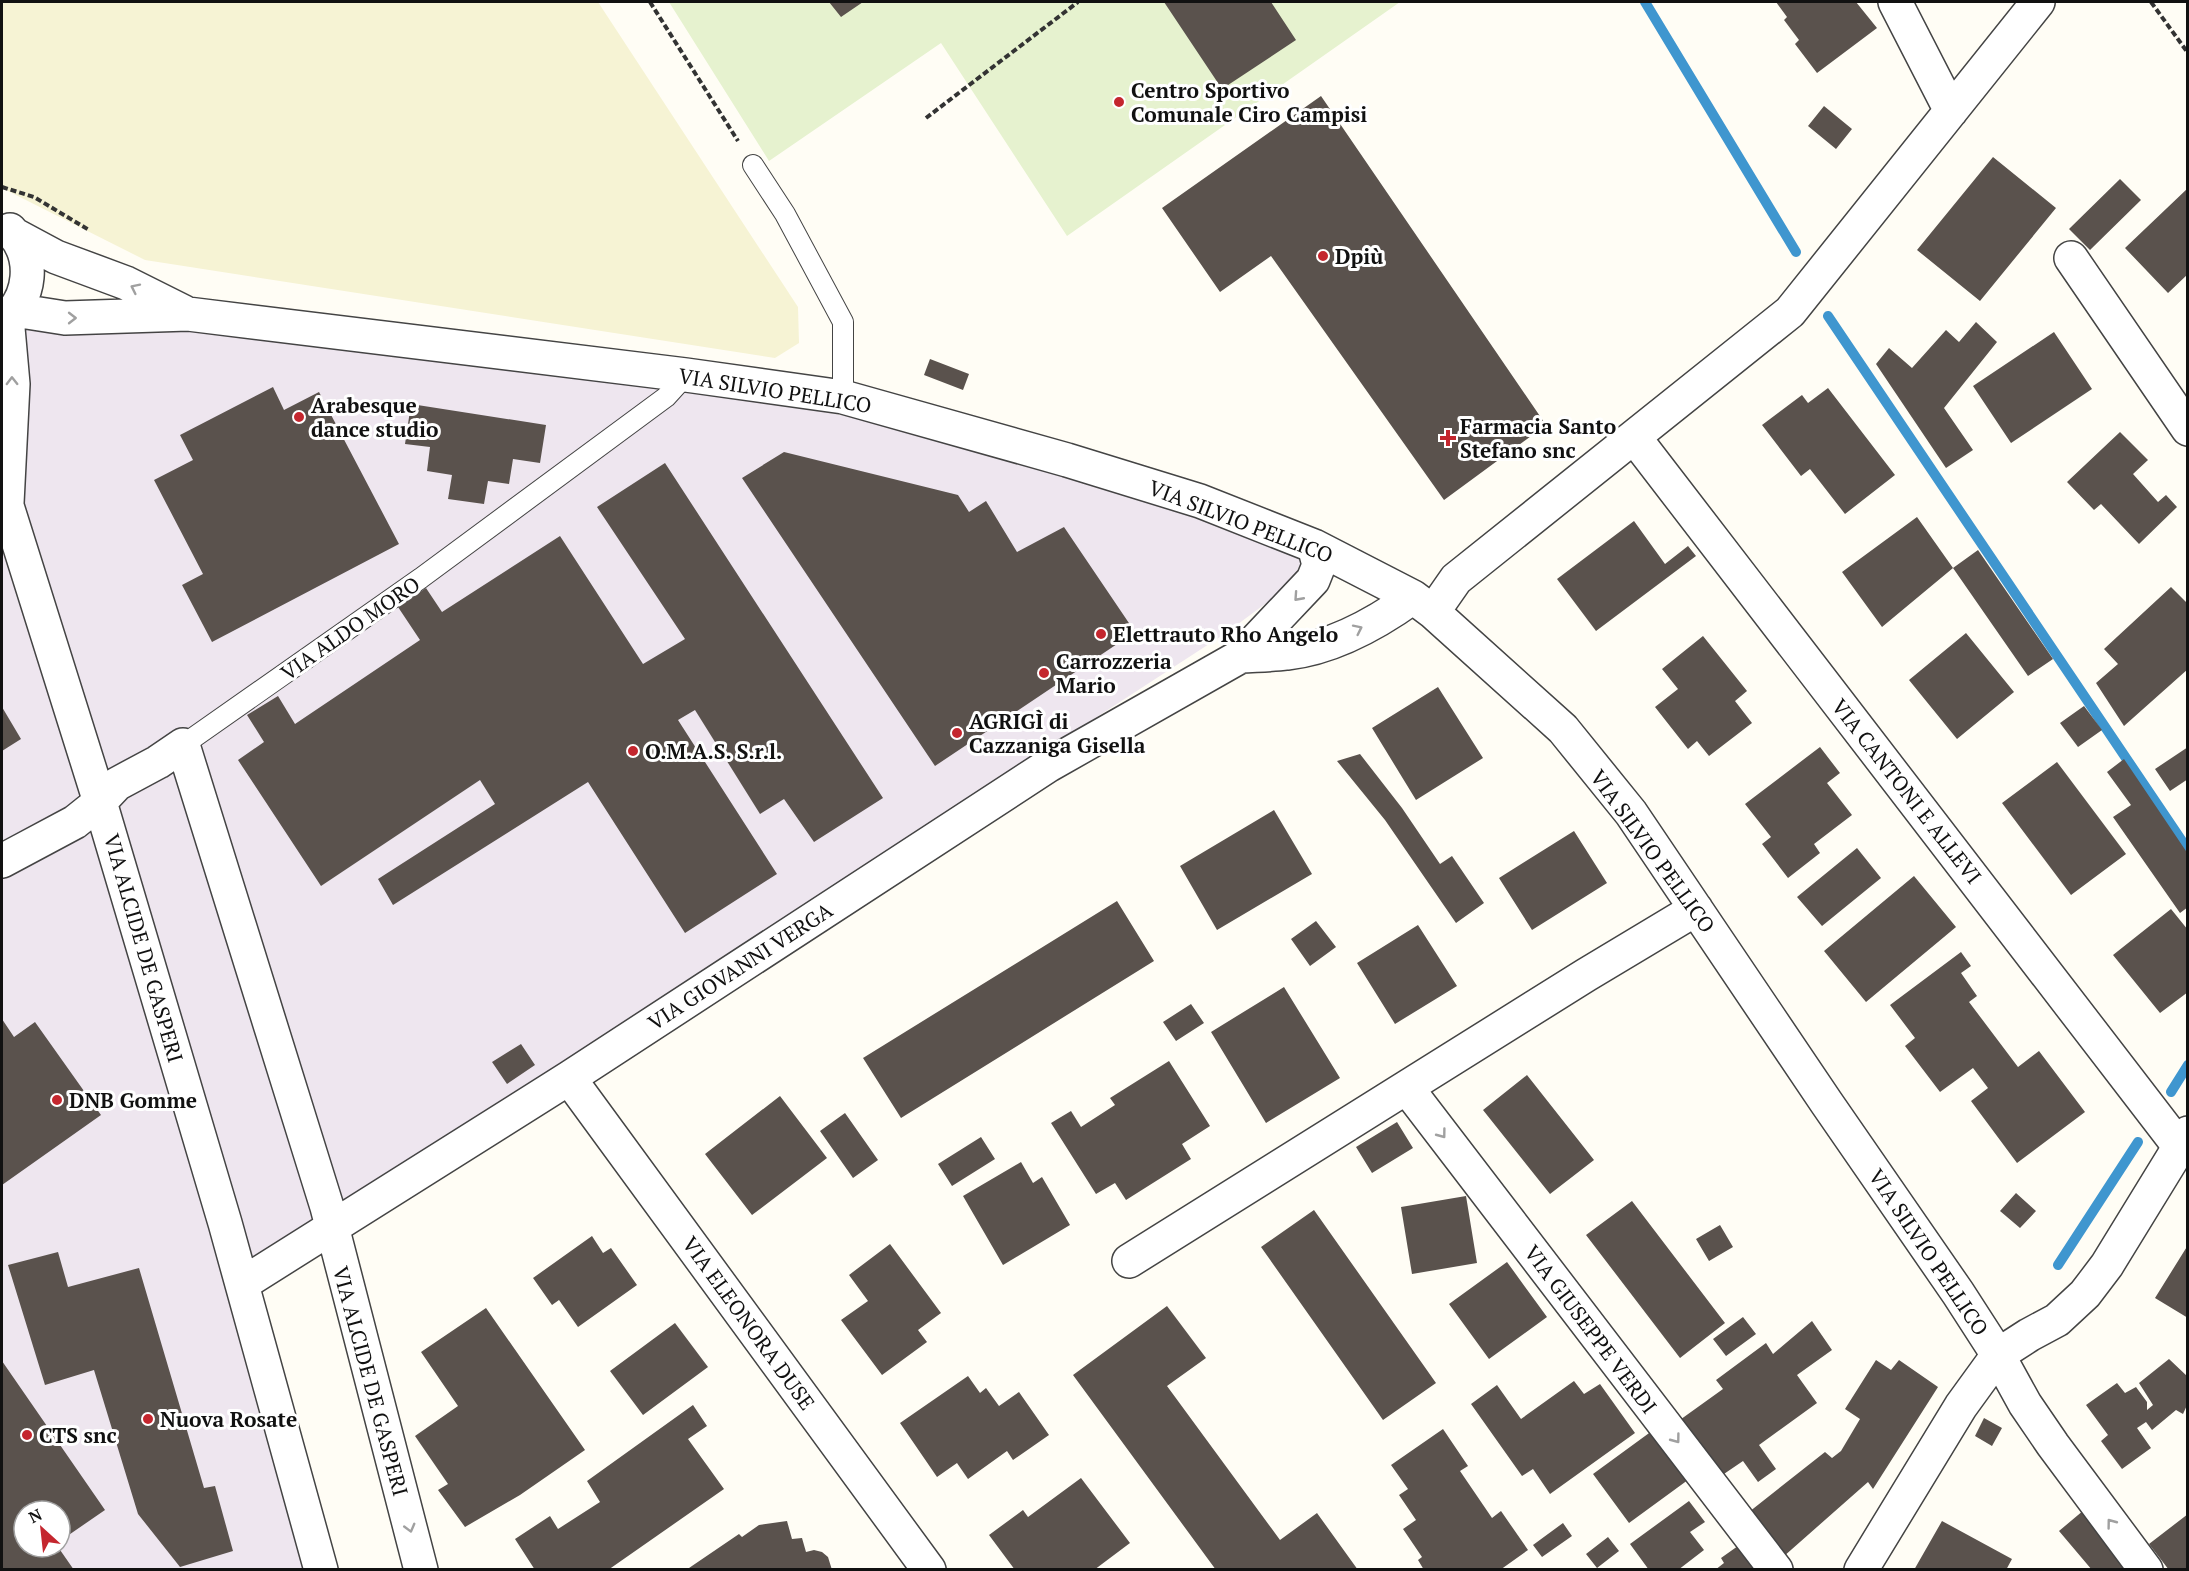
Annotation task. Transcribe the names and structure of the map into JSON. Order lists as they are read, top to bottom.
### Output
{
  "streets": {
    "street": [
      "VIA SILVIO PELLICO",
      "VIA ALDO MORO",
      "VIA CANTONI E ALLEVI",
      "VIA ALCIDE DE GASPERI",
      "VIA GIOVANNI VERGA",
      "VIA ELEONORA DUSE",
      "VIA GIUSEPPE VERDI"
    ]
  },
  "crossings": [
    ["VIA SILVIO PELLICO", "VIA ALDO MORO"],
    ["VIA SILVIO PELLICO", "VIA ALCIDE DE GASPERI"],
    ["VIA SILVIO PELLICO", "VIA GIOVANNI VERGA"],
    ["VIA ALDO MORO", "VIA ALCIDE DE GASPERI"],
    ["VIA CANTONI E ALLEVI", "VIA GIOVANNI VERGA"],
    ["VIA ALCIDE DE GASPERI", "VIA GIOVANNI VERGA"],
    ["VIA GIOVANNI VERGA", "VIA ELEONORA DUSE"]
  ],
  "one_way": ["VIA GIUSEPPE VERDI"],
  "places": {
    "other": [
      "Centro Sportivo Comunale Ciro Campisi",
      "Dpiù",
      "Arabesque dance studio",
      "Elettrauto Rho Angelo",
      "Carrozzeria Mario",
      "AGRIGÌ di Cazzaniga Gisella",
      "O.M.A.S. S.r.l.",
      "DNB Gomme",
      "Nuova Rosate",
      "CTS snc"
    ],
    "health": ["Farmacia Santo Stefano snc"]
  },
  "north": "top left"
}
